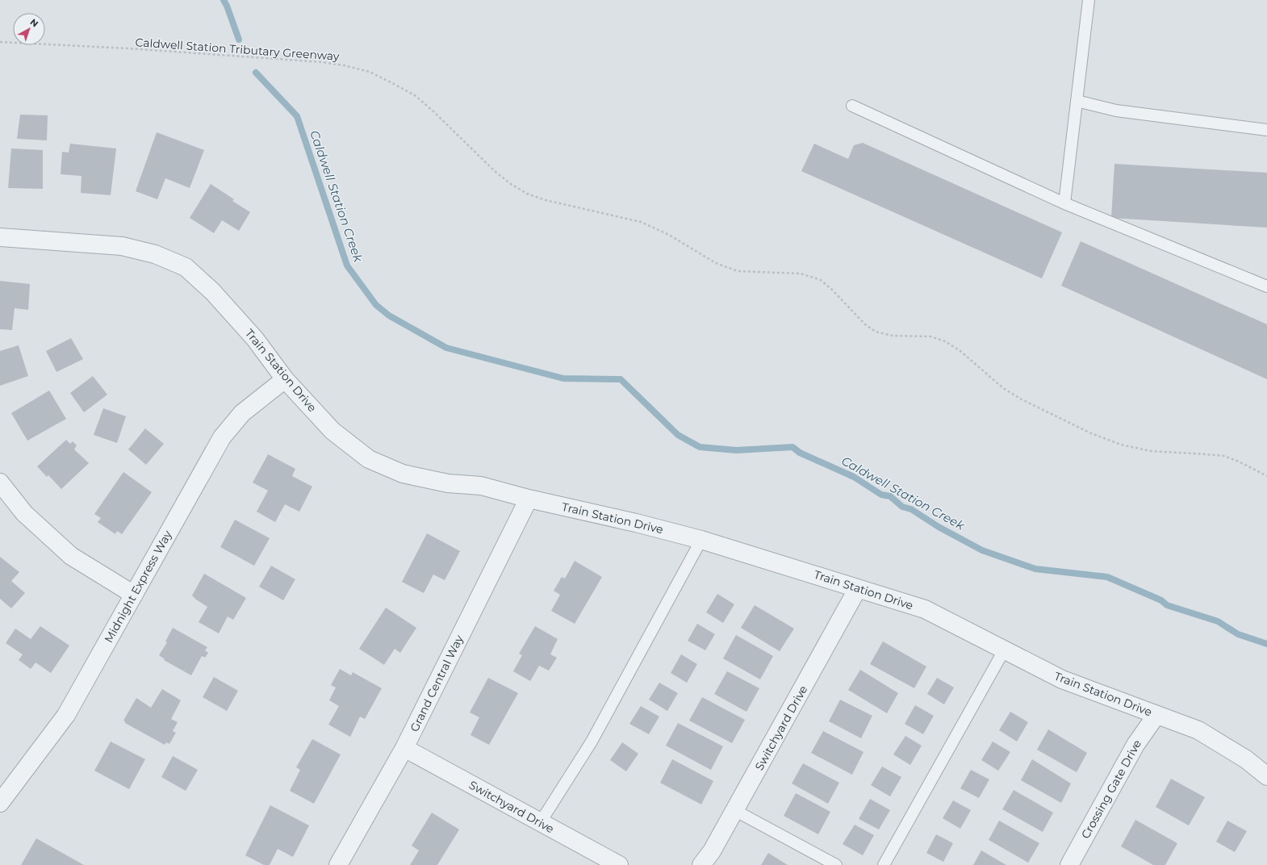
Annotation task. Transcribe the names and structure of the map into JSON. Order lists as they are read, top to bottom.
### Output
{
  "streets": {
    "street": [
      "Train Station Drive",
      "Midnight Express Way",
      "Grand Central Way",
      "Switchyard Drive",
      "Crossing Gate Drive"
    ],
    "path": ["Caldwell Station Tributary Greenway"]
  },
  "crossings": [
    ["Train Station Drive", "Midnight Express Way"],
    ["Train Station Drive", "Grand Central Way"],
    ["Train Station Drive", "Switchyard Drive"],
    ["Train Station Drive", "Crossing Gate Drive"],
    ["Grand Central Way", "Switchyard Drive"]
  ],
  "water": ["Caldwell Station Creek"],
  "north": "top right"
}
